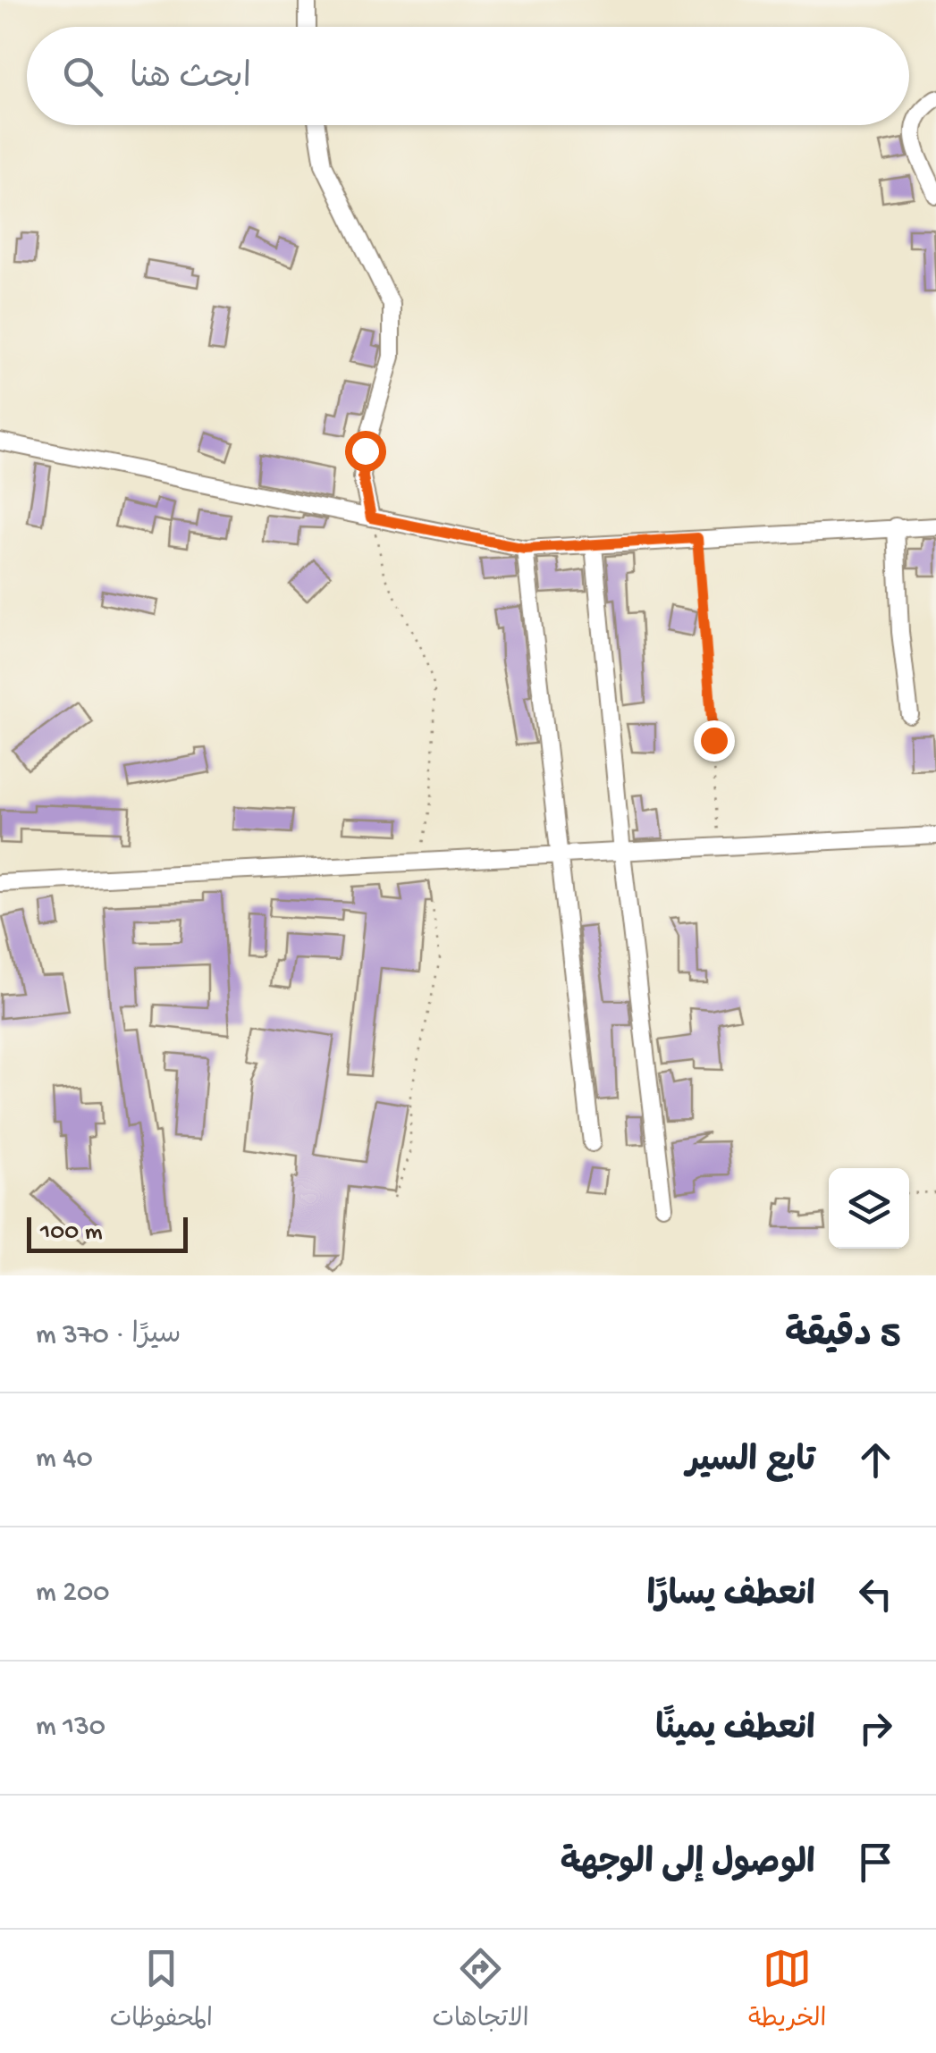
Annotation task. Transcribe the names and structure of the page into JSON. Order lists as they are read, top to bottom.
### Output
{
  "scale_bar": "100 m",
  "page": {
    "search": "ابحث هنا",
    "scale": "100 m",
    "heading": ["5 دقيقة", "سيرًا · 370 m"],
    "list": [
      ["تابع السير", "40 m"],
      ["انعطف يسارًا", "200 m"],
      ["انعطف يمينًا", "130 m"],
      "الوصول إلى الوجهة"
    ],
    "nav": ["الخريطة", "الاتجاهات", "المحفوظات"]
  }
}
